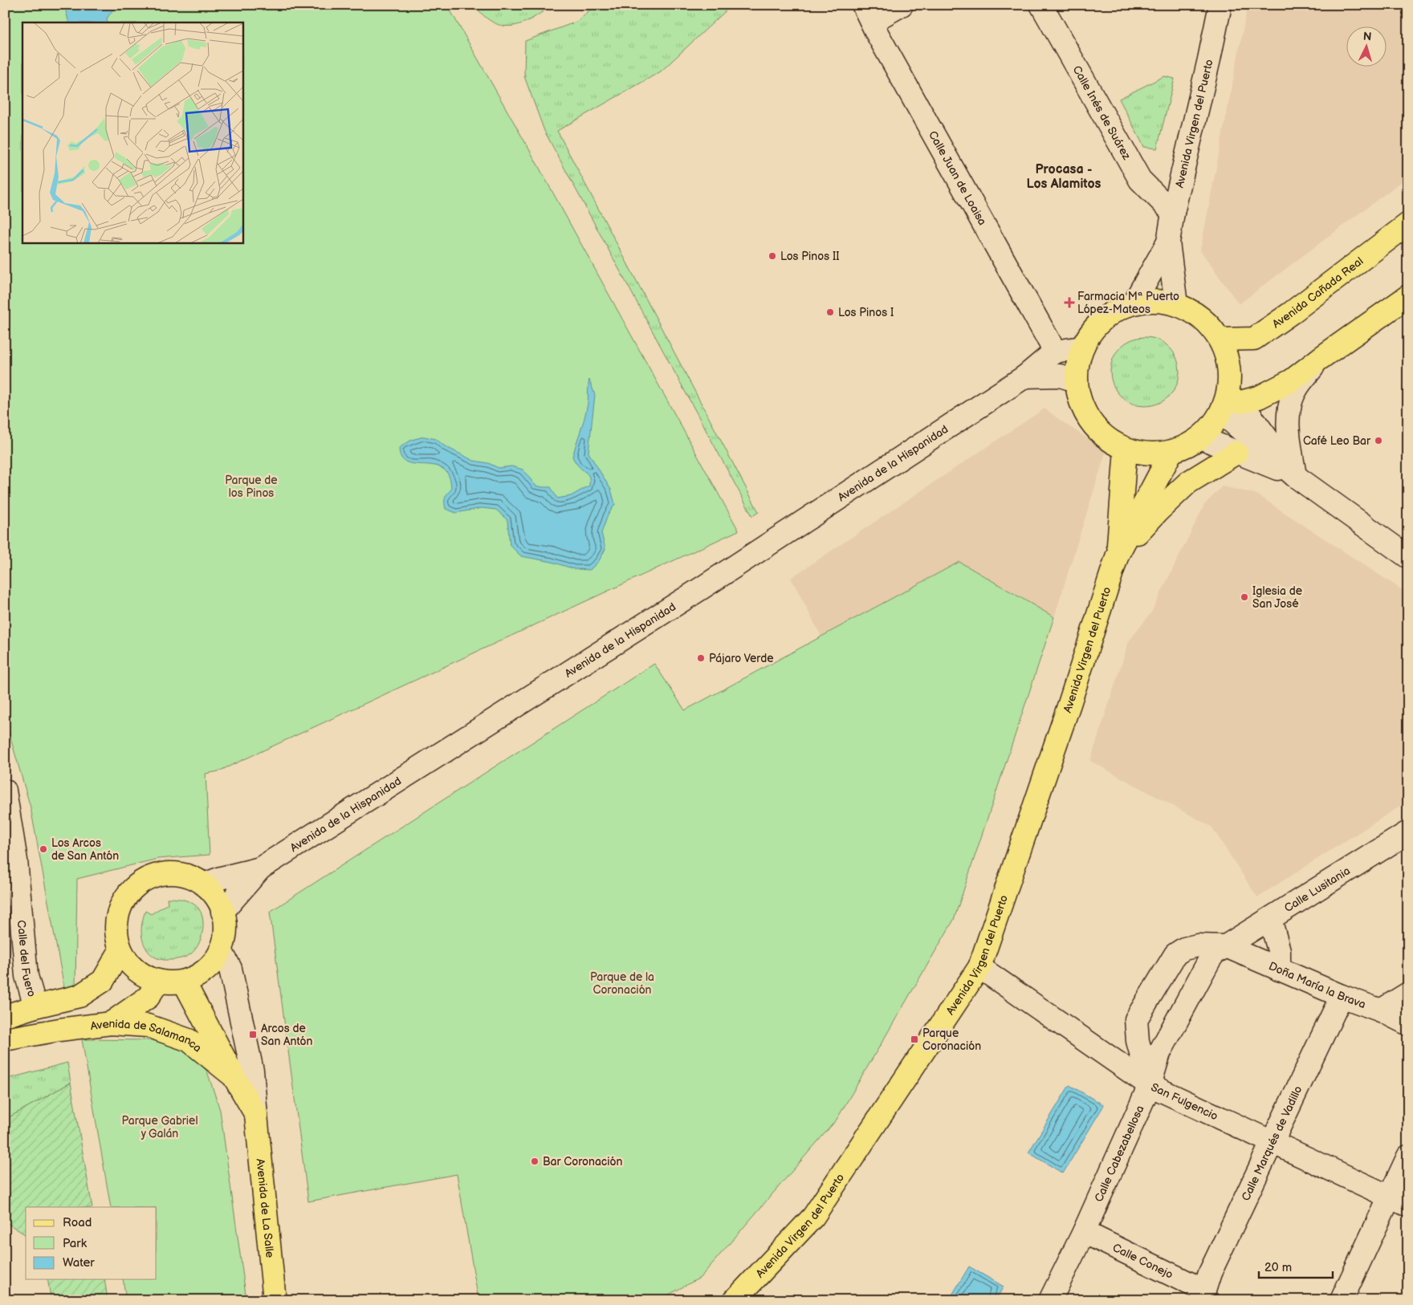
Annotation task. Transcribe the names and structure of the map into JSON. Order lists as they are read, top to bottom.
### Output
{
  "streets": {
    "main road": [
      "Avenida Virgen del Puerto",
      "Avenida Cañada Real",
      "Avenida de Salamanca",
      "Avenida de La Salle"
    ],
    "street": [
      "Calle Inés de Suárez",
      "Calle Juan de Loaisa",
      "Avenida de la Hispanidad",
      "Calle Lusitania",
      "Calle del Fuero",
      "Doña María la Brava",
      "San Fulgencio",
      "Calle Marqués de Vadillo",
      "Calle Cabezabellosa",
      "Calle Conejo"
    ]
  },
  "crossings": [
    ["Calle Inés de Suárez", "Avenida Virgen del Puerto"],
    ["Avenida Virgen del Puerto", "San Fulgencio"],
    ["Calle Juan de Loaisa", "Avenida de la Hispanidad"],
    ["Calle Lusitania", "Doña María la Brava"],
    ["Calle Lusitania", "Calle Cabezabellosa"],
    ["Doña María la Brava", "Calle Marqués de Vadillo"],
    ["Doña María la Brava", "Calle Cabezabellosa"],
    ["Avenida de Salamanca", "Avenida de La Salle"],
    ["San Fulgencio", "Calle Marqués de Vadillo"],
    ["San Fulgencio", "Calle Cabezabellosa"],
    ["Calle Marqués de Vadillo", "Calle Conejo"],
    ["Calle Cabezabellosa", "Calle Conejo"]
  ],
  "districts": ["Procasa - Los Alamitos"],
  "parks": ["Parque de los Pinos", "Parque de la Coronación", "Parque Gabriel y Galán"],
  "places": {
    "other": [
      "Los Pinos II",
      "Los Pinos I",
      "Café Leo Bar",
      "Iglesia de San José",
      "Pájaro Verde",
      "Los Arcos de San Antón",
      "Bar Coronación"
    ],
    "health": ["Farmacia Mª Puerto López-Mateos"],
    "transit": ["Arcos de San Antón", "Parque Coronación"]
  },
  "legend": ["Road", "Park", "Water"],
  "scale_bar": "20 m",
  "north": "top"
}
